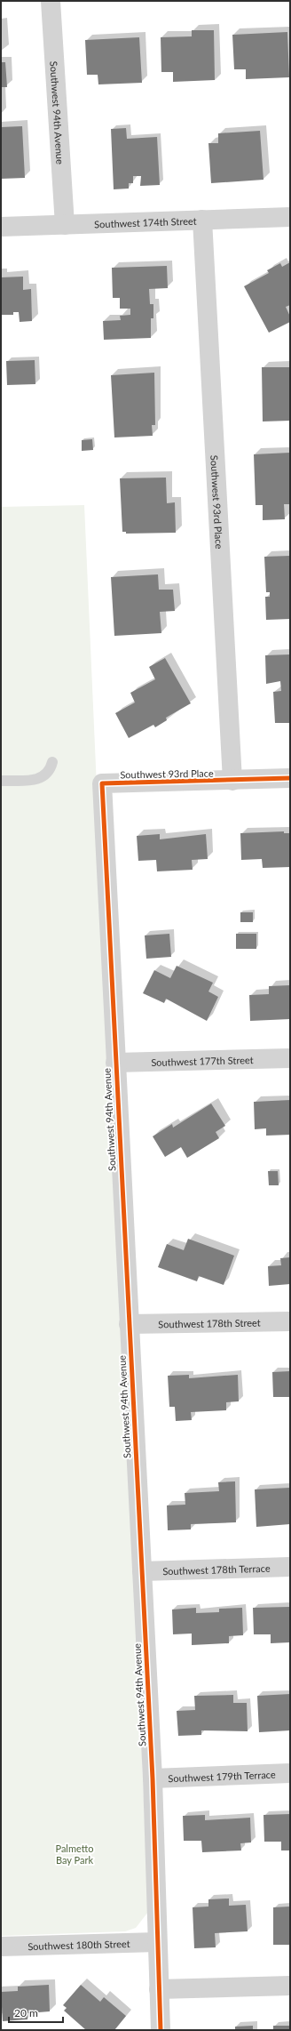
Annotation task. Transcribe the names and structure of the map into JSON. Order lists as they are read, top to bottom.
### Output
{
  "streets": {
    "street": [
      "Southwest 94th Avenue",
      "Southwest 174th Street",
      "Southwest 93rd Place",
      "Southwest 177th Street",
      "Southwest 178th Street",
      "Southwest 178th Terrace",
      "Southwest 179th Terrace",
      "Southwest 180th Street"
    ]
  },
  "crossings": [
    ["Southwest 94th Avenue", "Southwest 174th Street"],
    ["Southwest 94th Avenue", "Southwest 93rd Place"],
    ["Southwest 94th Avenue", "Southwest 177th Street"],
    ["Southwest 94th Avenue", "Southwest 178th Street"],
    ["Southwest 94th Avenue", "Southwest 178th Terrace"],
    ["Southwest 94th Avenue", "Southwest 179th Terrace"],
    ["Southwest 94th Avenue", "Southwest 180th Street"],
    ["Southwest 174th Street", "Southwest 93rd Place"]
  ],
  "parks": ["Palmetto Bay Park"],
  "scale_bar": "20 m"
}
